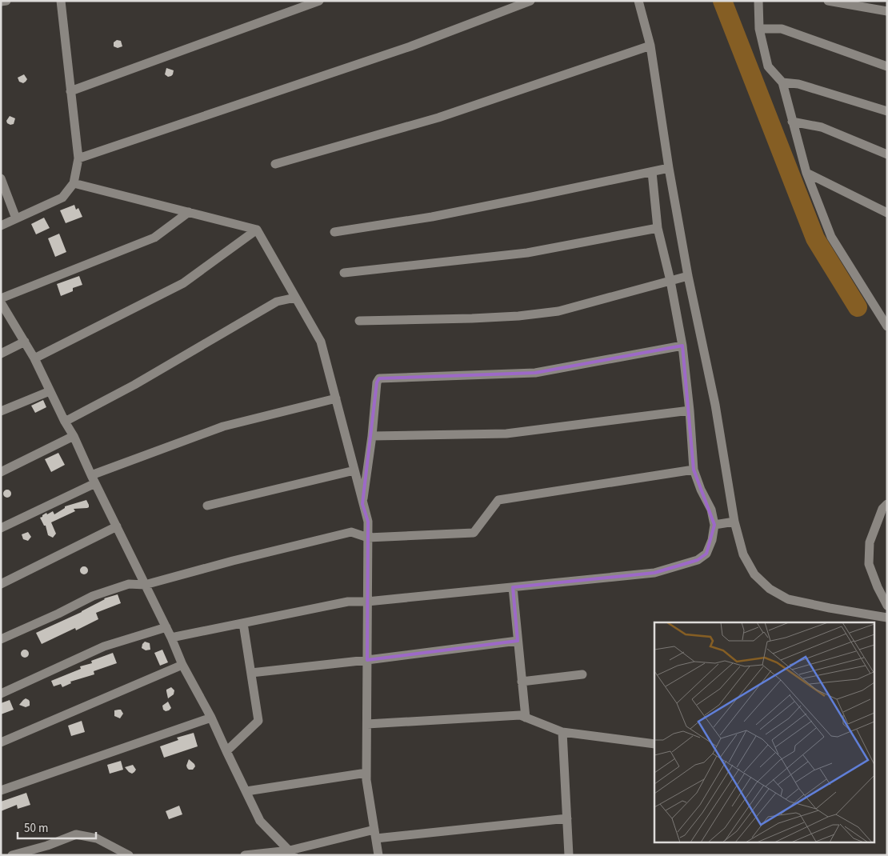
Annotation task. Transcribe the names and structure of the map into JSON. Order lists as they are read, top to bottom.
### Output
{
  "scale_bar": "50 m"
}
